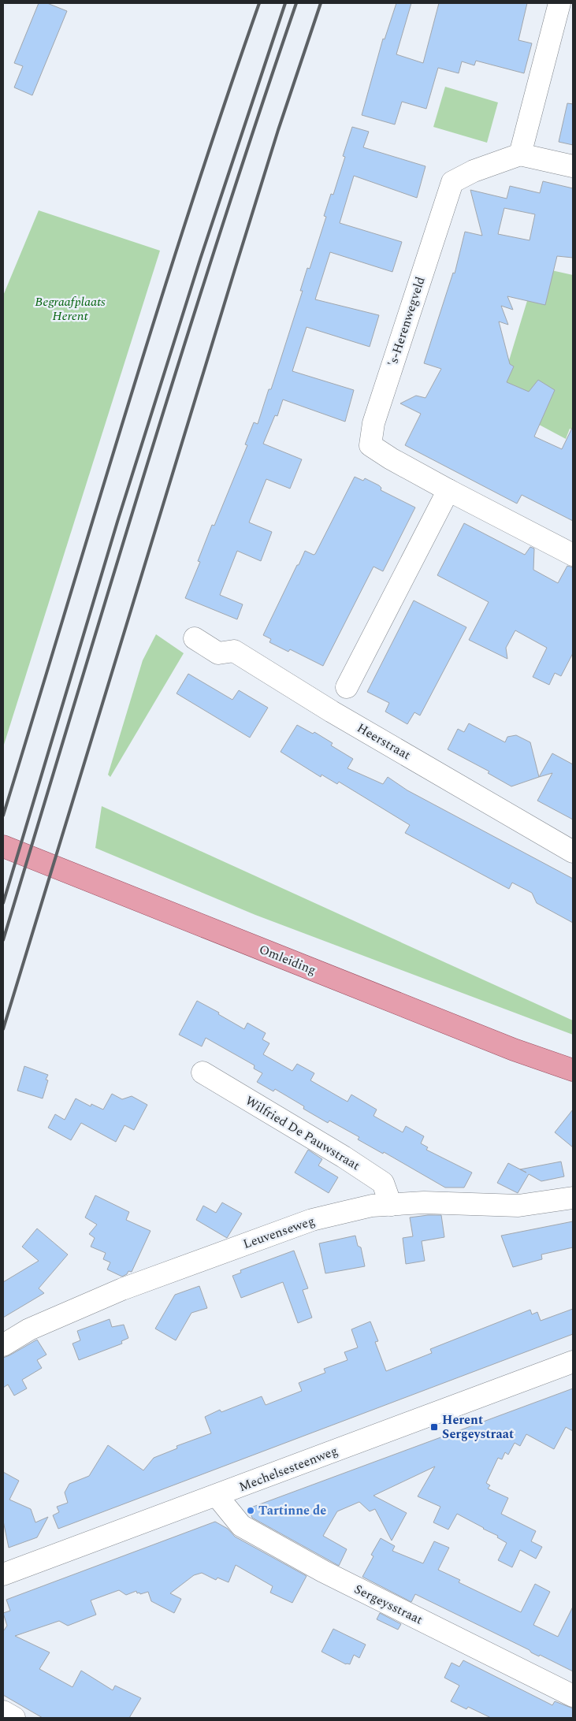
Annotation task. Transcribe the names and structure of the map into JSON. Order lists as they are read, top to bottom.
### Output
{
  "streets": {
    "main road": ["Omleiding"],
    "street": [
      "'s-Herenwegveld",
      "Heerstraat",
      "Wilfried De Pauwstraat",
      "Leuvenseweg",
      "Mechelsesteenweg",
      "Sergeysstraat"
    ]
  },
  "crossings": [
    ["Wilfried De Pauwstraat", "Leuvenseweg"],
    ["Mechelsesteenweg", "Sergeysstraat"]
  ],
  "parks": ["Begraafplaats Herent"],
  "places": {
    "transit": ["Herent Sergeystraat"],
    "other": ["Tartinne de"]
  }
}
